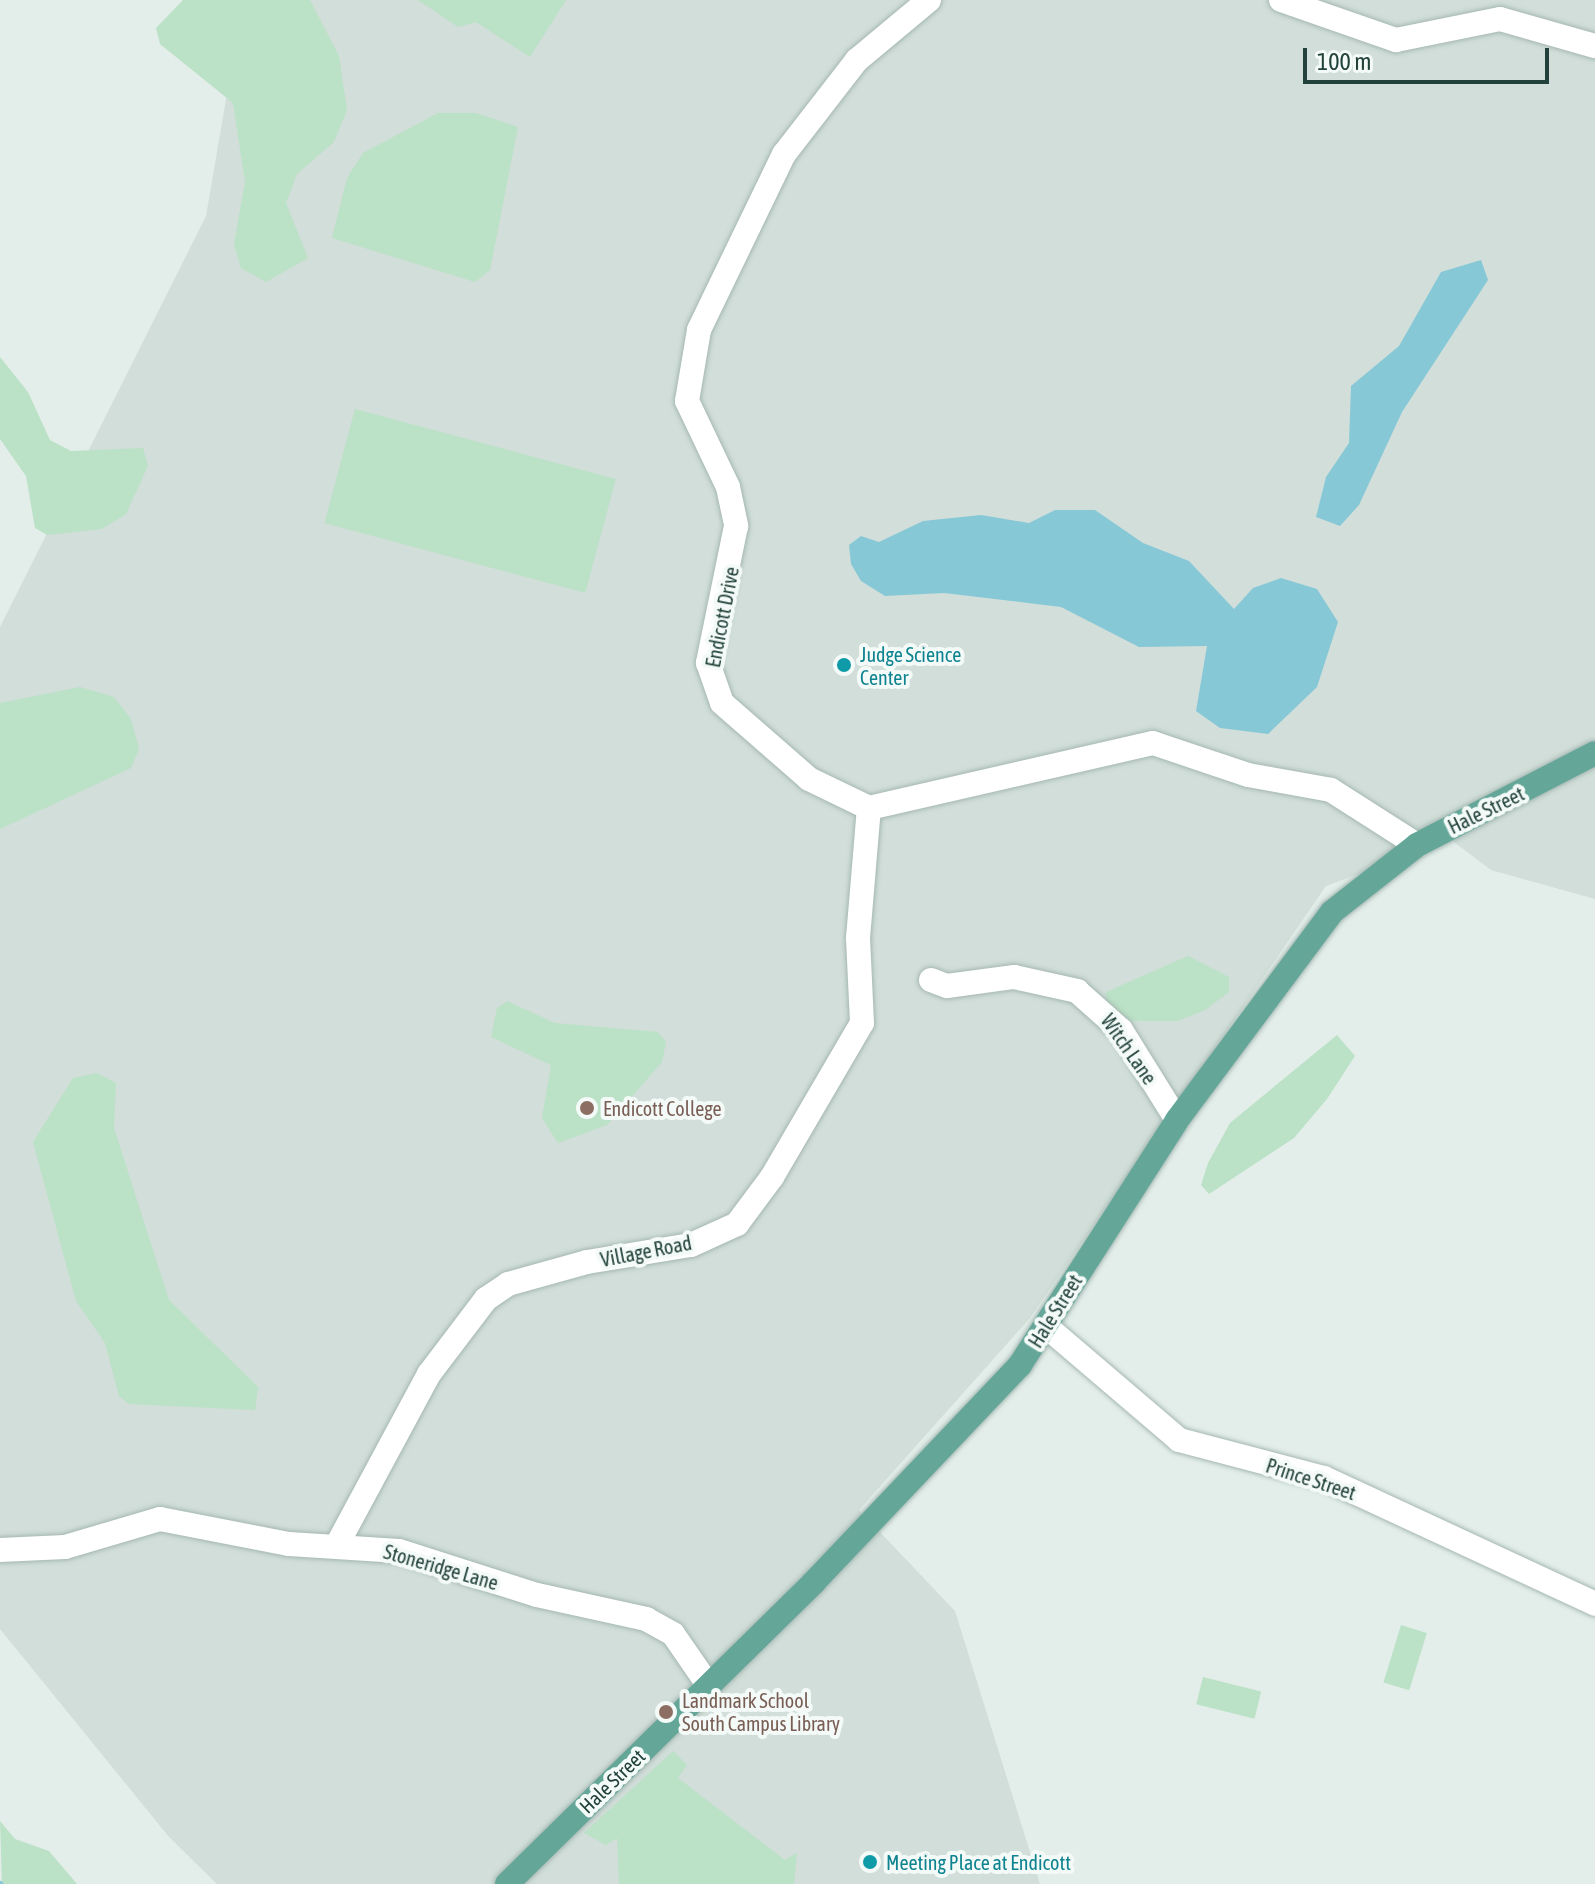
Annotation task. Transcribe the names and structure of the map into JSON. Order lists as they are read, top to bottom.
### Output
{
  "streets": {
    "main road": ["Hale Street"],
    "street": [
      "Endicott Drive",
      "Witch Lane",
      "Village Road",
      "Prince Street",
      "Stoneridge Lane"
    ]
  },
  "crossings": [
    ["Endicott Drive", "Village Road"],
    ["Hale Street", "Witch Lane"],
    ["Hale Street", "Prince Street"],
    ["Hale Street", "Stoneridge Lane"],
    ["Village Road", "Stoneridge Lane"]
  ],
  "places": [
    "Judge Science Center",
    "Endicott College",
    "Landmark School South Campus Library",
    "Meeting Place at Endicott"
  ],
  "scale_bar": "100 m"
}
